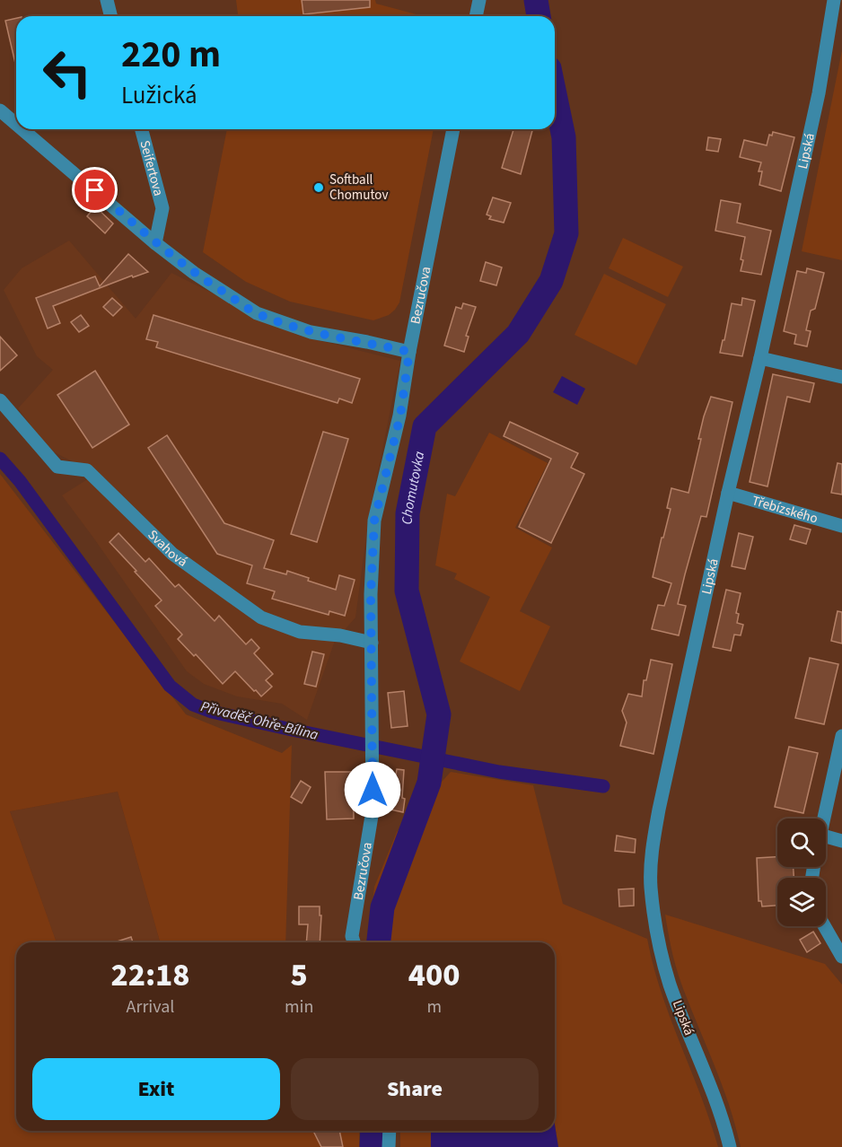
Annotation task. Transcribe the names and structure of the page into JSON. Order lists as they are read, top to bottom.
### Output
{
  "streets": {
    "street": [
      "Lipská",
      "Seifertova",
      "Bezručova",
      "Třebízského",
      "Svahová"
    ]
  },
  "crossings": [
    ["Lipská", "Třebízského"],
    ["Bezručova", "Svahová"]
  ],
  "water": ["Chomutovka", "Přivaděč Ohře-Bílina"],
  "places": ["Softball Chomutov"],
  "page": {
    "turn": ["220 m", "Lužická"],
    "eta": [
      "22:18",
      "Arrival",
      "5",
      "min",
      "400",
      "m"
    ],
    "buttons": ["Exit", "Share"]
  }
}
